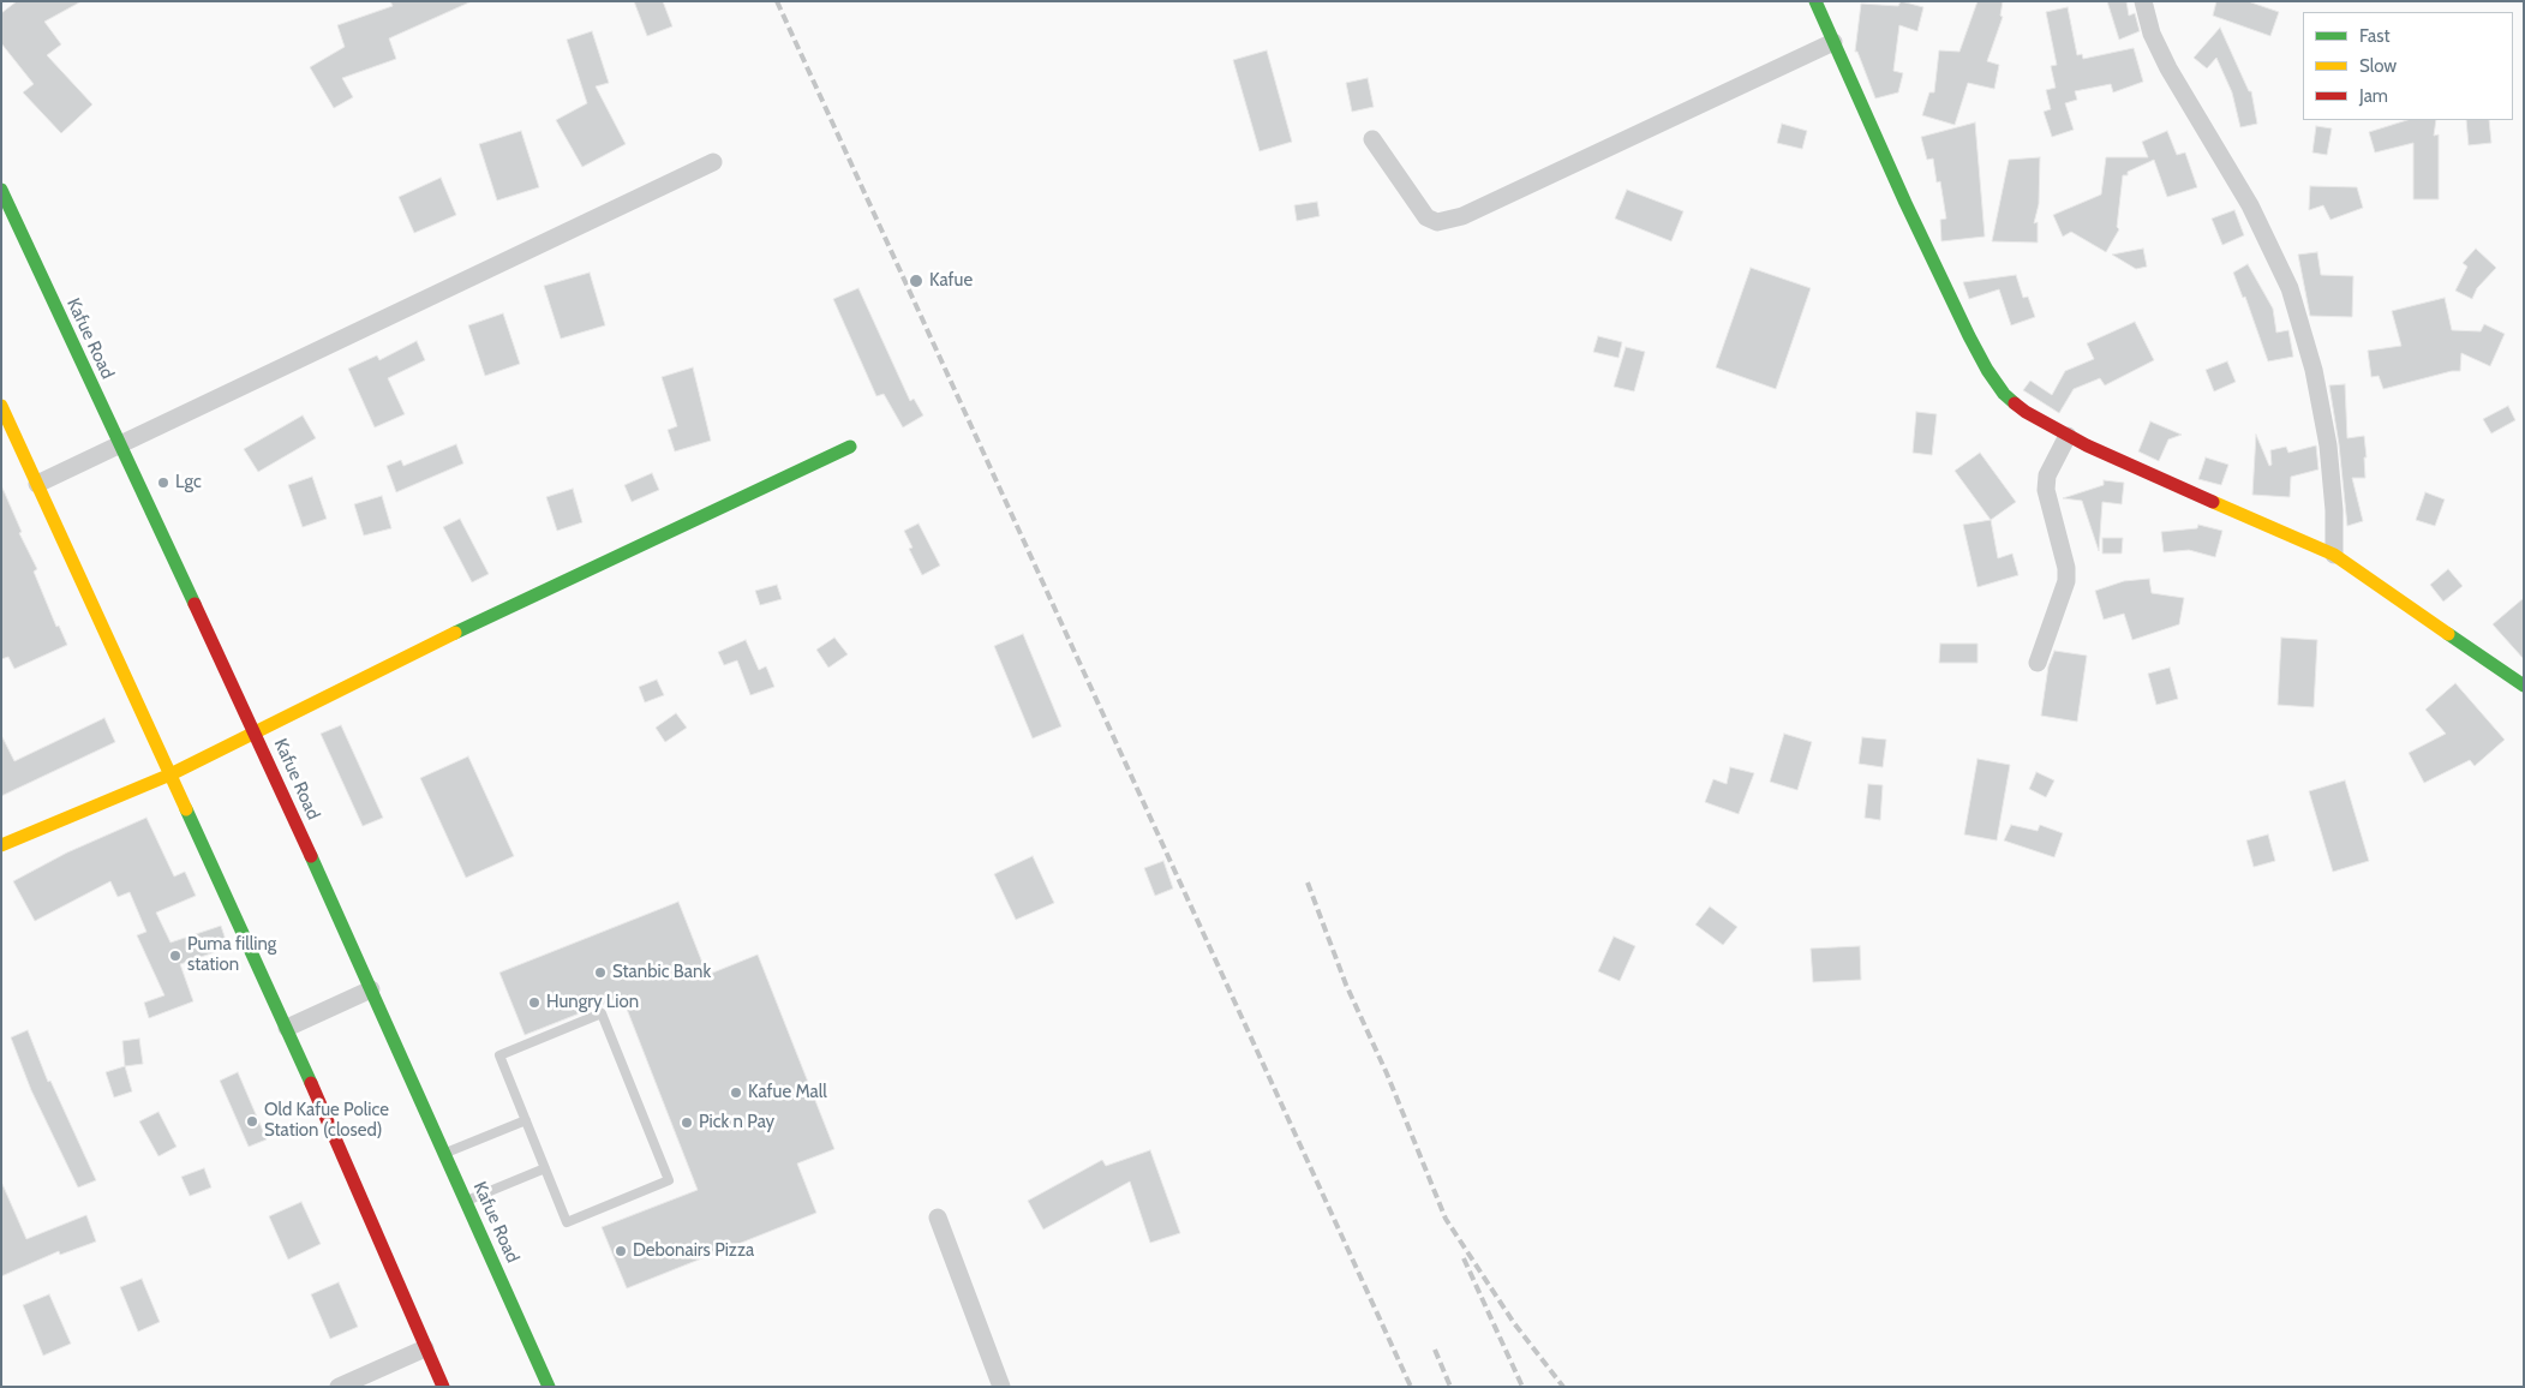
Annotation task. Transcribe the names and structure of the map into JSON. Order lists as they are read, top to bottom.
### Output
{
  "streets": {
    "main road": ["Kafue Road"]
  },
  "places": [
    "Kafue",
    "Lgc",
    "Puma filling station",
    "Stanbic Bank",
    "Hungry Lion",
    "Kafue Mall",
    "Old Kafue Police Station (closed)",
    "Pick n Pay",
    "Debonairs Pizza"
  ],
  "legend": ["Fast", "Slow", "Jam"]
}
